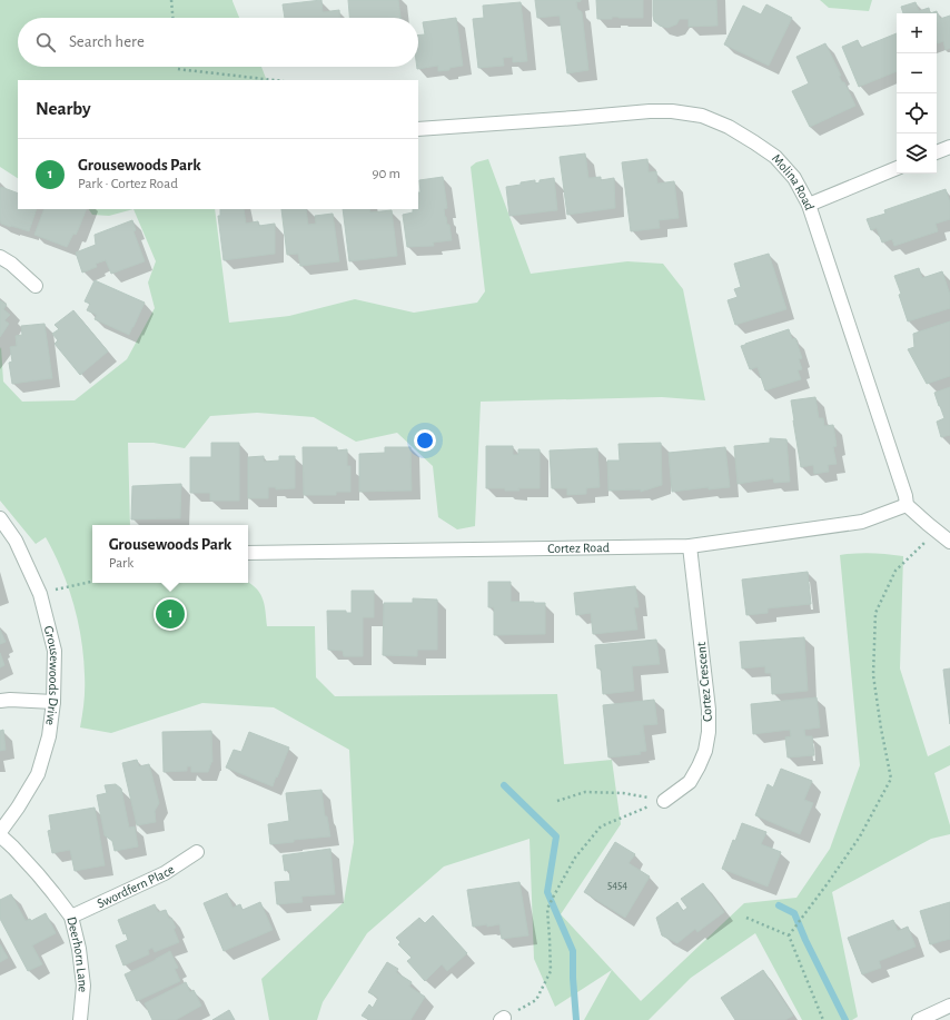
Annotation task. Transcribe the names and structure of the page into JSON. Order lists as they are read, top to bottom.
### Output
{
  "streets": {
    "street": [
      "Molina Road",
      "Cortez Road",
      "Grousewoods Drive",
      "Cortez Crescent",
      "Swordfern Place",
      "Deerhorn Lane"
    ]
  },
  "crossings": [
    ["Molina Road", "Cortez Road"],
    ["Cortez Road", "Cortez Crescent"],
    ["Grousewoods Drive", "Deerhorn Lane"],
    ["Swordfern Place", "Deerhorn Lane"]
  ],
  "house_numbers": ["5454"],
  "page": {
    "map_buttons": ["+", "−"],
    "search": "Search here",
    "heading": "Nearby",
    "list": [
      {
        "mark": "1",
        "name": "Grousewoods Park",
        "note": "Park · Cortez Road",
        "value": "90 m"
      }
    ],
    "popup": ["Grousewoods Park", "Park"],
    "pins": "1"
  }
}
